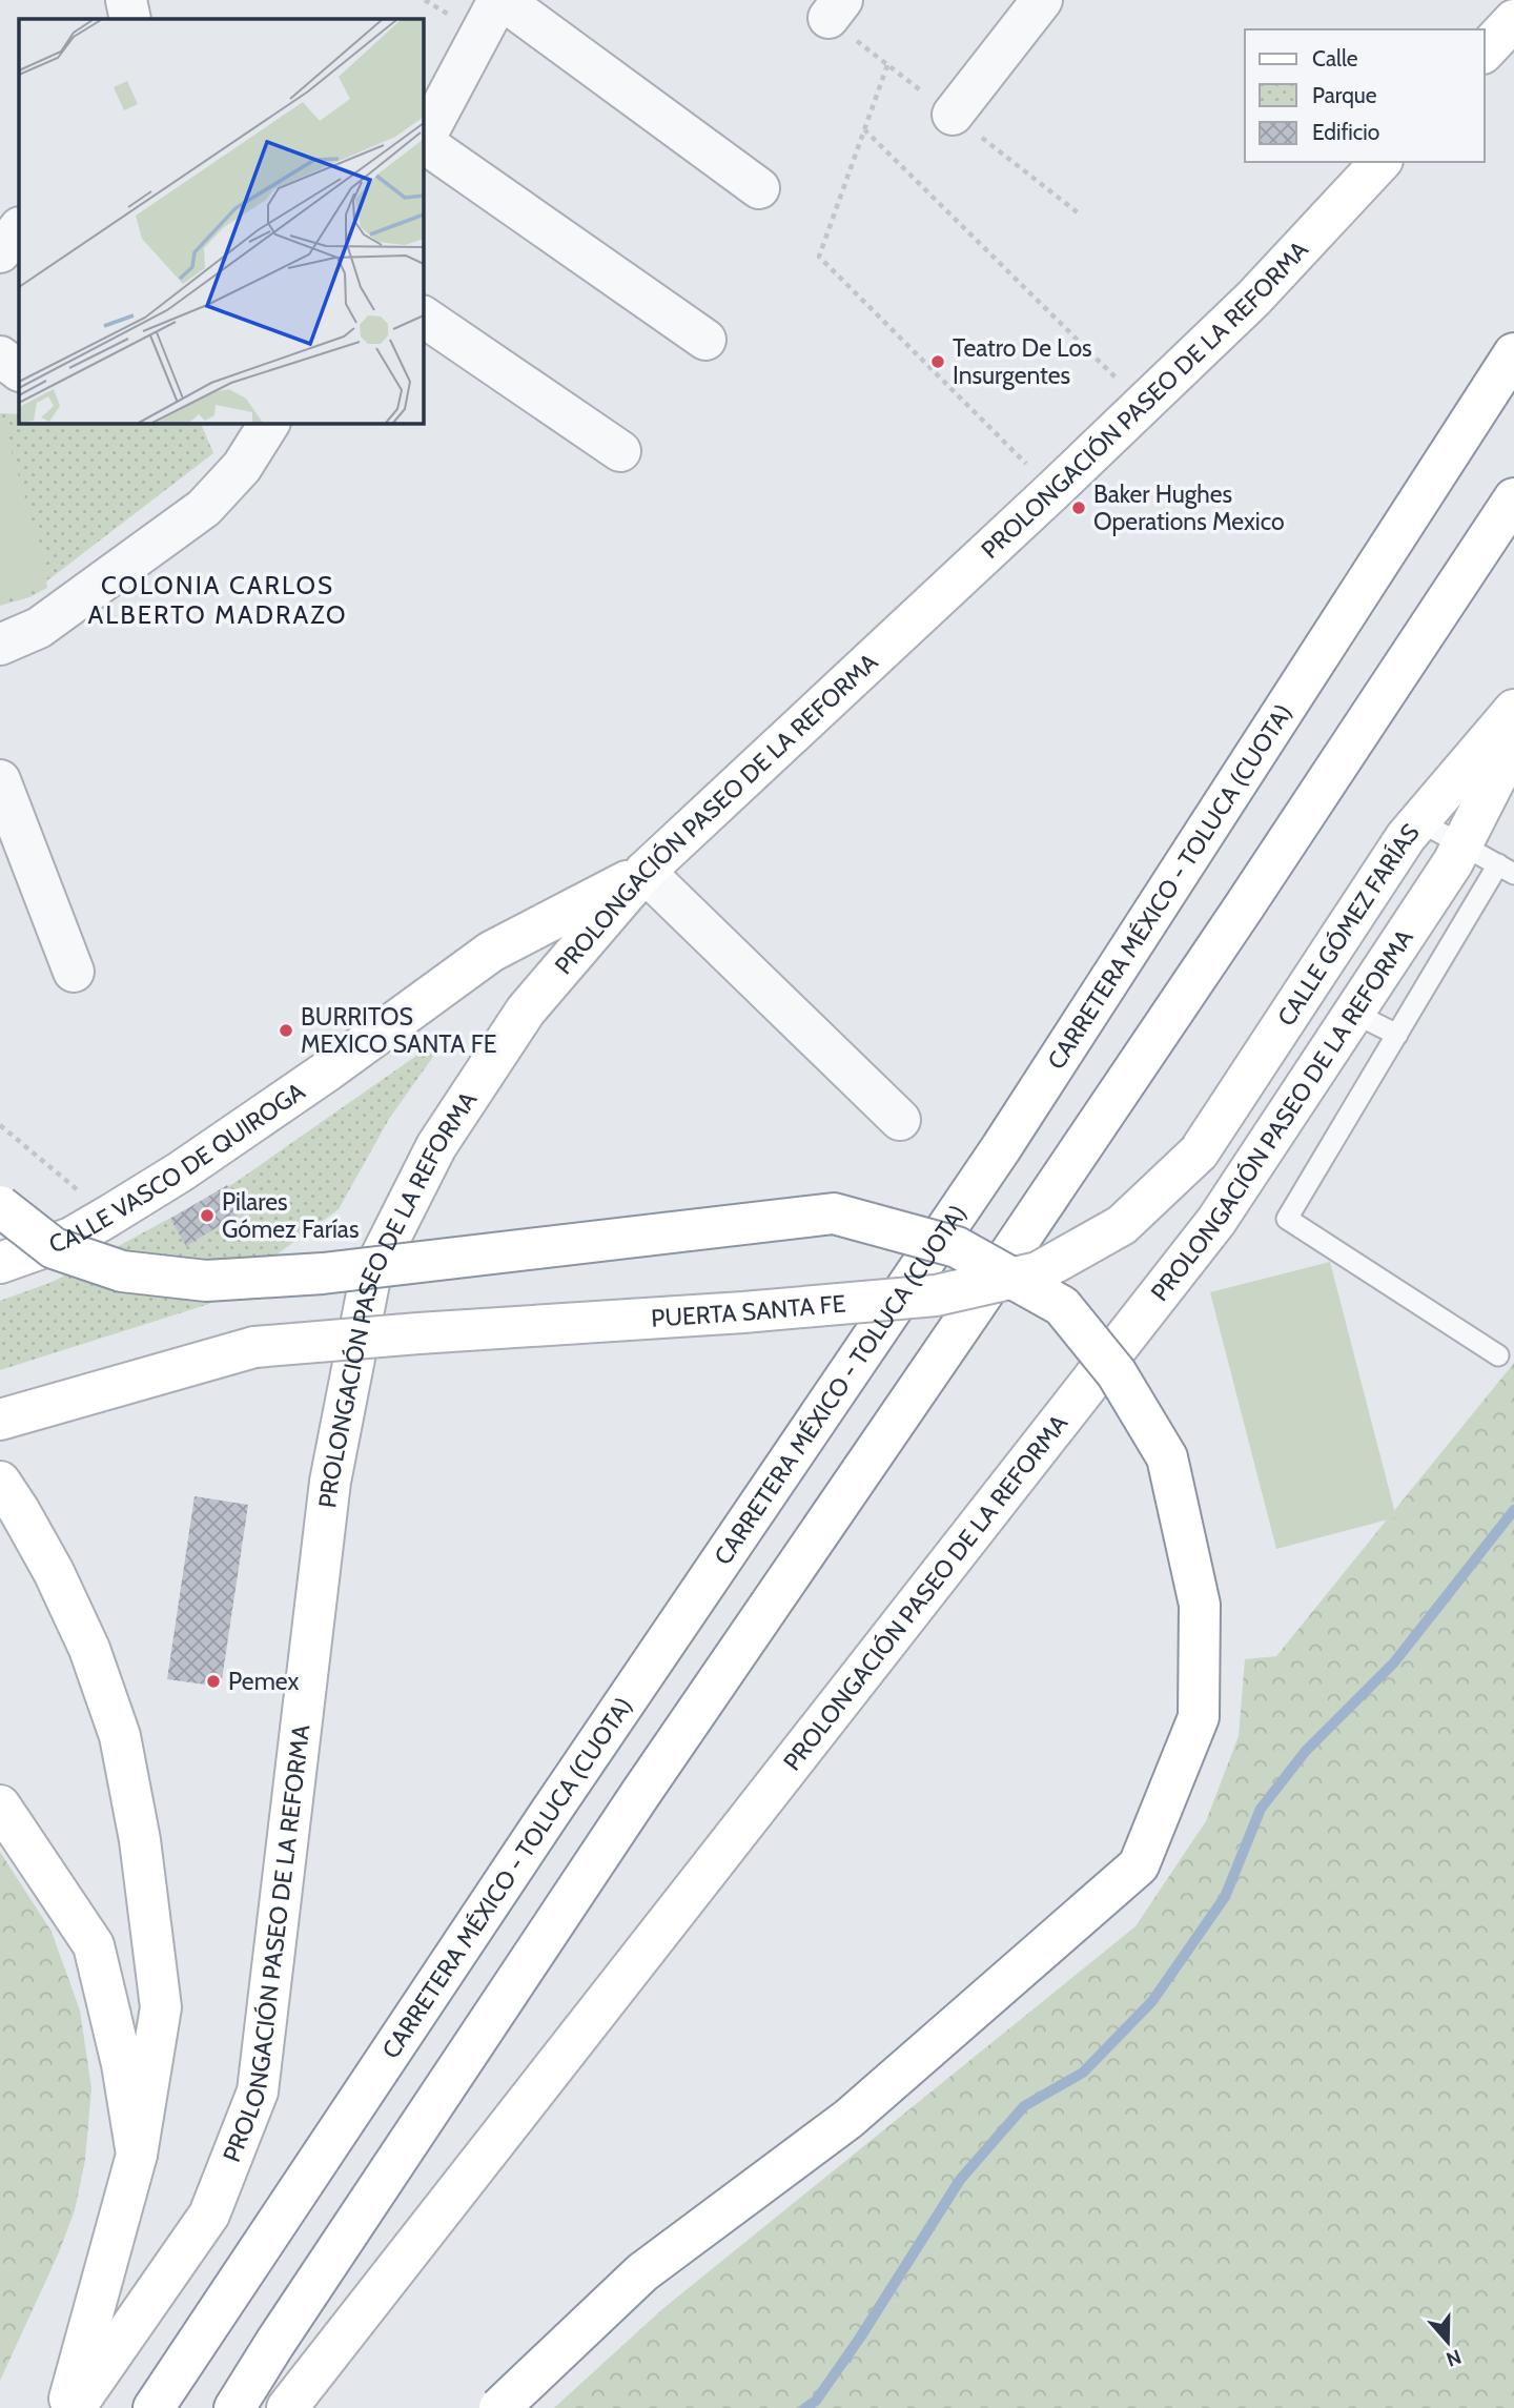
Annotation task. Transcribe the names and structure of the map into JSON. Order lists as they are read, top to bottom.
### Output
{
  "streets": {
    "main road": [
      "PROLONGACIÓN PASEO DE LA REFORMA",
      "CARRETERA MÉXICO - TOLUCA (CUOTA)",
      "CALLE GÓMEZ FARÍAS",
      "CALLE VASCO DE QUIROGA",
      "PUERTA SANTA FE"
    ]
  },
  "crossings": [
    ["PROLONGACIÓN PASEO DE LA REFORMA", "CALLE GÓMEZ FARÍAS"],
    ["PROLONGACIÓN PASEO DE LA REFORMA", "CALLE VASCO DE QUIROGA"],
    ["CALLE GÓMEZ FARÍAS", "PUERTA SANTA FE"]
  ],
  "districts": ["COLONIA CARLOS ALBERTO MADRAZO"],
  "places": [
    "Teatro De Los Insurgentes",
    "Baker Hughes Operations Mexico",
    "BURRITOS MEXICO SANTA FE",
    "Pilares Gómez Farías",
    "Pemex"
  ],
  "legend": ["Calle", "Parque", "Edificio"],
  "north": "bottom"
}
